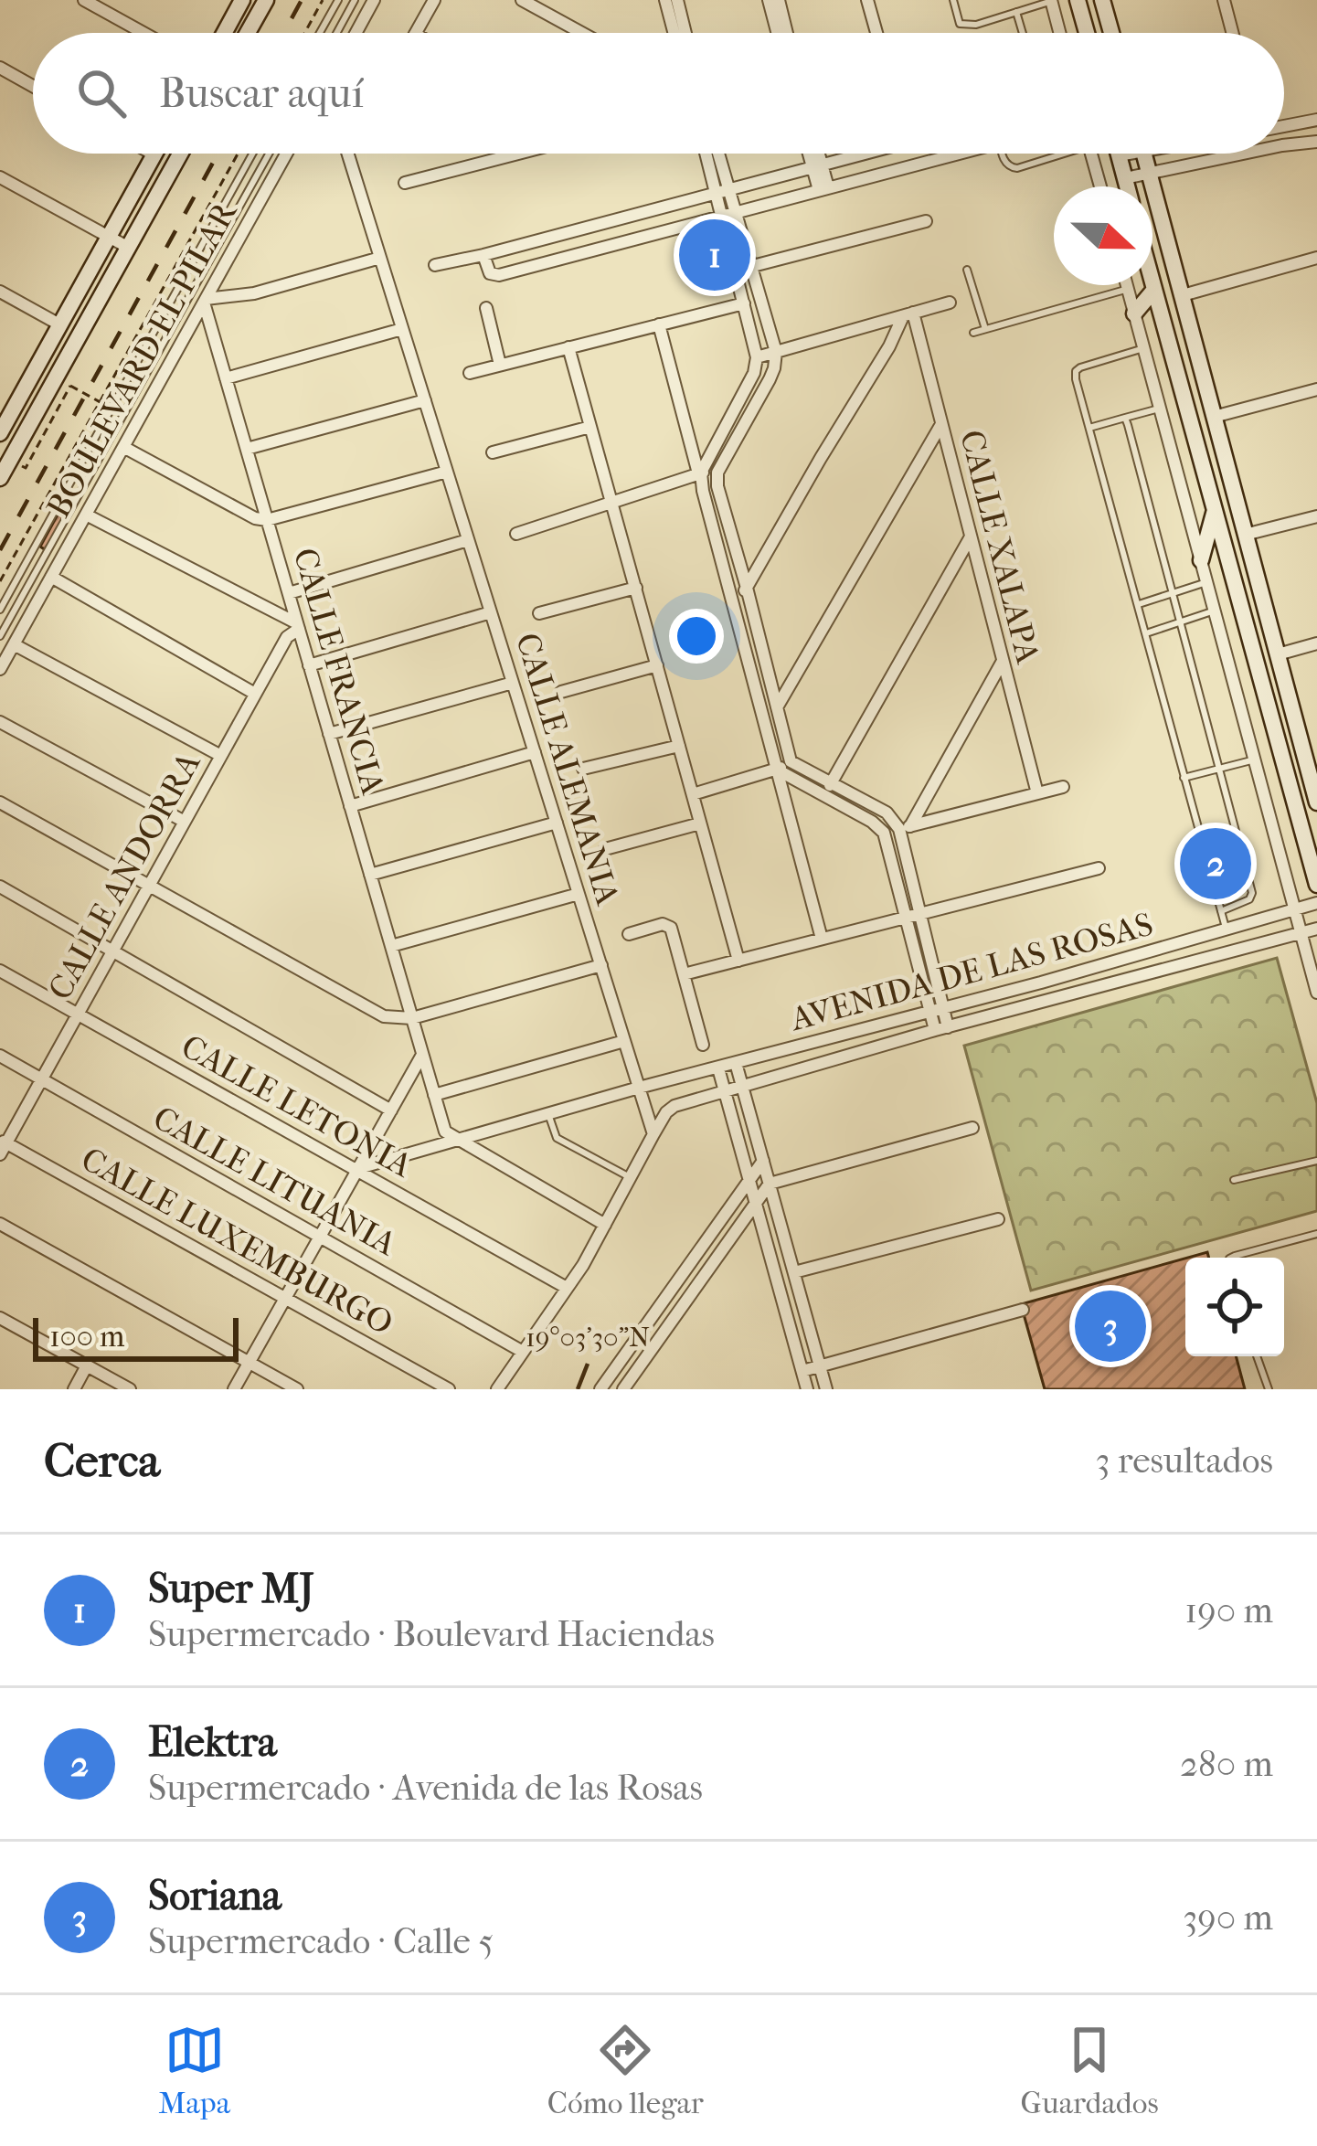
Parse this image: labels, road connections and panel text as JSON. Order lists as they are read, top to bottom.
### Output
{
  "streets": {
    "street": [
      "BOULEVARD EL PILAR",
      "CALLE XALAPA",
      "CALLE FRANCIA",
      "CALLE ALEMANIA",
      "CALLE ANDORRA",
      "AVENIDA DE LAS ROSAS",
      "CALLE LETONIA",
      "CALLE LITUANIA",
      "CALLE LUXEMBURGO"
    ]
  },
  "crossings": [
    ["BOULEVARD EL PILAR", "CALLE FRANCIA"],
    ["CALLE FRANCIA", "CALLE ANDORRA"],
    ["CALLE FRANCIA", "AVENIDA DE LAS ROSAS"],
    ["CALLE ALEMANIA", "AVENIDA DE LAS ROSAS"],
    ["CALLE ANDORRA", "CALLE LETONIA"],
    ["CALLE ANDORRA", "CALLE LITUANIA"],
    ["CALLE ANDORRA", "CALLE LUXEMBURGO"],
    ["AVENIDA DE LAS ROSAS", "CALLE LETONIA"]
  ],
  "scale_bar": "100 m",
  "north": "right",
  "page": {
    "search": "Buscar aquí",
    "pins": ["1", "2", "3"],
    "scale": "100 m",
    "heading": ["Cerca", "3 resultados"],
    "list": [
      {
        "mark": "1",
        "name": "Super MJ",
        "note": "Supermercado · Boulevard Haciendas",
        "value": "190 m"
      },
      {
        "mark": "2",
        "name": "Elektra",
        "note": "Supermercado · Avenida de las Rosas",
        "value": "280 m"
      },
      {
        "mark": "3",
        "name": "Soriana",
        "note": "Supermercado · Calle 5",
        "value": "390 m"
      }
    ],
    "nav": ["Mapa", "Cómo llegar", "Guardados"]
  },
  "coordinates": ["19°03'30\"N"]
}
